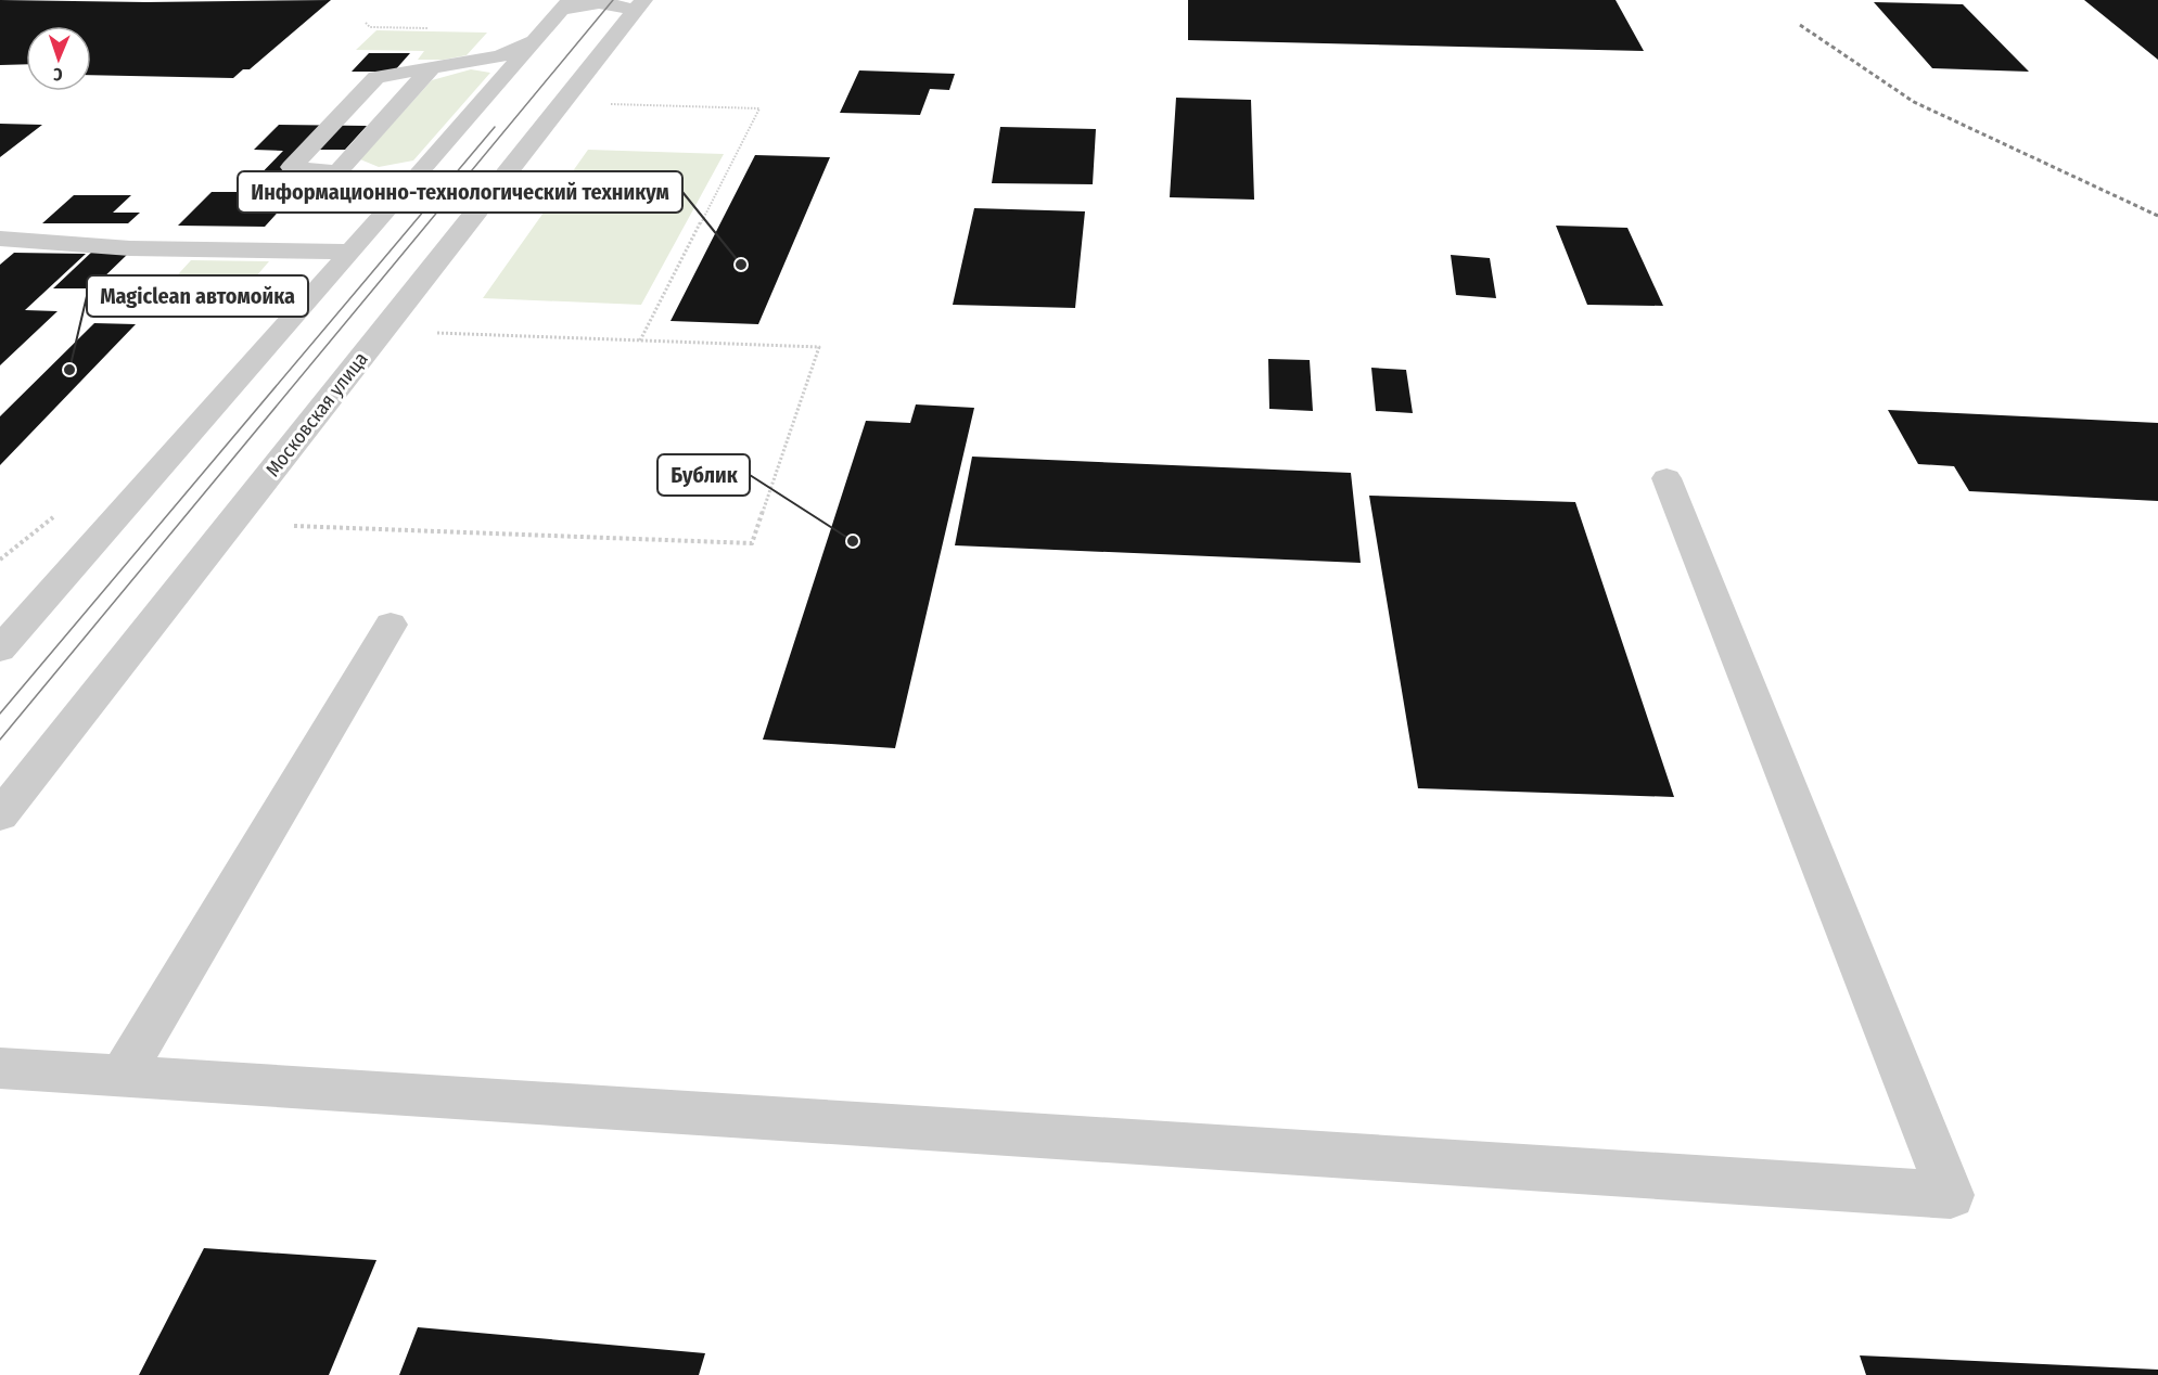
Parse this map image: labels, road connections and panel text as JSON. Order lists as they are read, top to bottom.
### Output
{
  "streets": {
    "street": ["Московская улица"]
  },
  "places": ["Информационно-технологический техникум", "Magiclean автомойка", "Бублик"],
  "north": "bottom"
}
